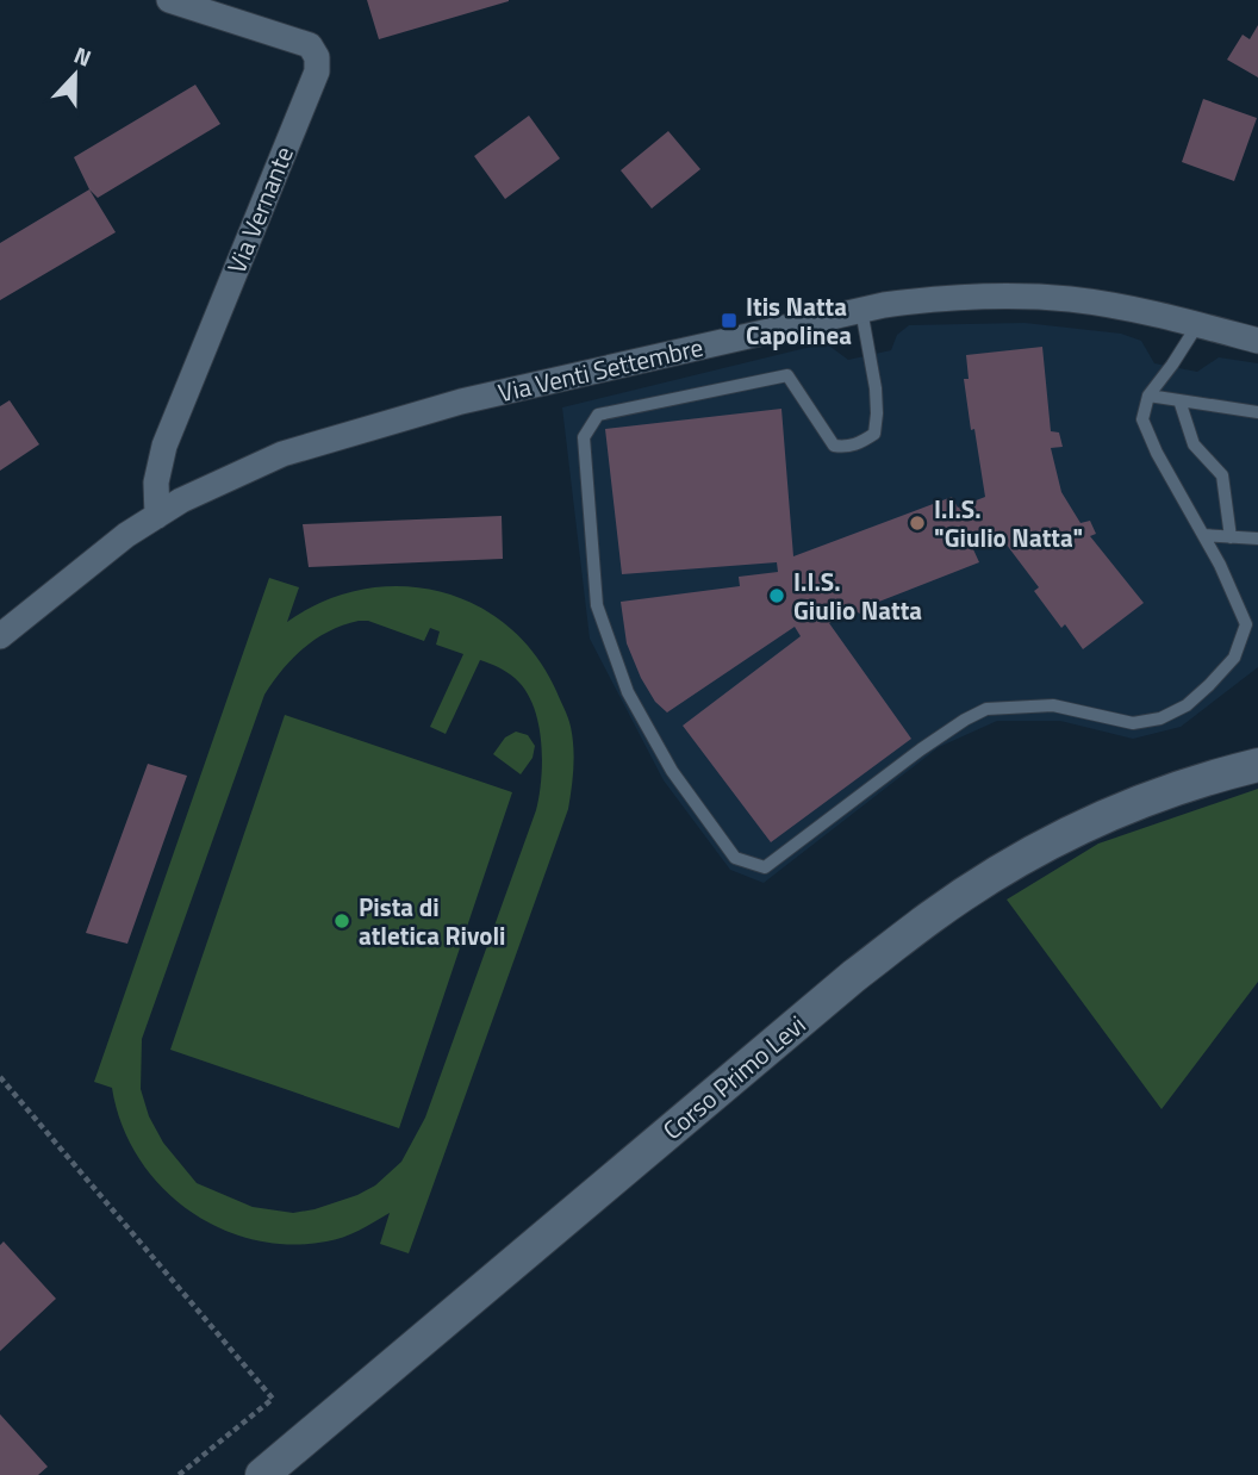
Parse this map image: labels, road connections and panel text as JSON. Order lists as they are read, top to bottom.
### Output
{
  "streets": {
    "main road": ["Corso Primo Levi"],
    "street": ["Via Vernante", "Via Venti Settembre"]
  },
  "crossings": [
    ["Via Vernante", "Via Venti Settembre"]
  ],
  "places": {
    "transit": ["Itis Natta Capolinea"],
    "other": ["I.I.S. \"Giulio Natta\"", "I.I.S. Giulio Natta", "Pista di atletica Rivoli"]
  },
  "north": "top"
}
